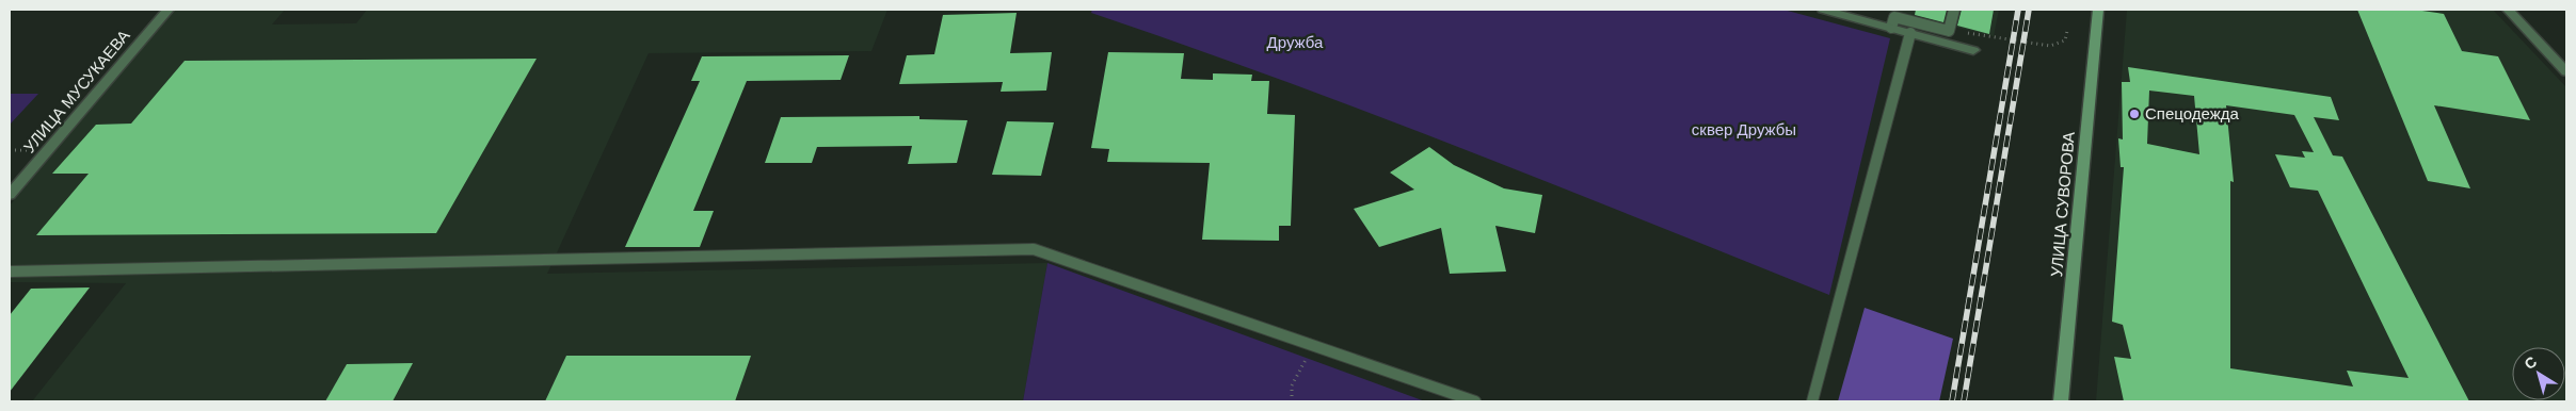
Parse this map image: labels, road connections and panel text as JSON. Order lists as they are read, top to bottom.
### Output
{
  "streets": {
    "main road": ["УЛИЦА СУВОРОВА"],
    "street": ["УЛИЦА МУСУКАЕВА"]
  },
  "parks": ["Дружба", "сквер Дружбы"],
  "places": ["Спецодежда"],
  "north": "top left"
}
